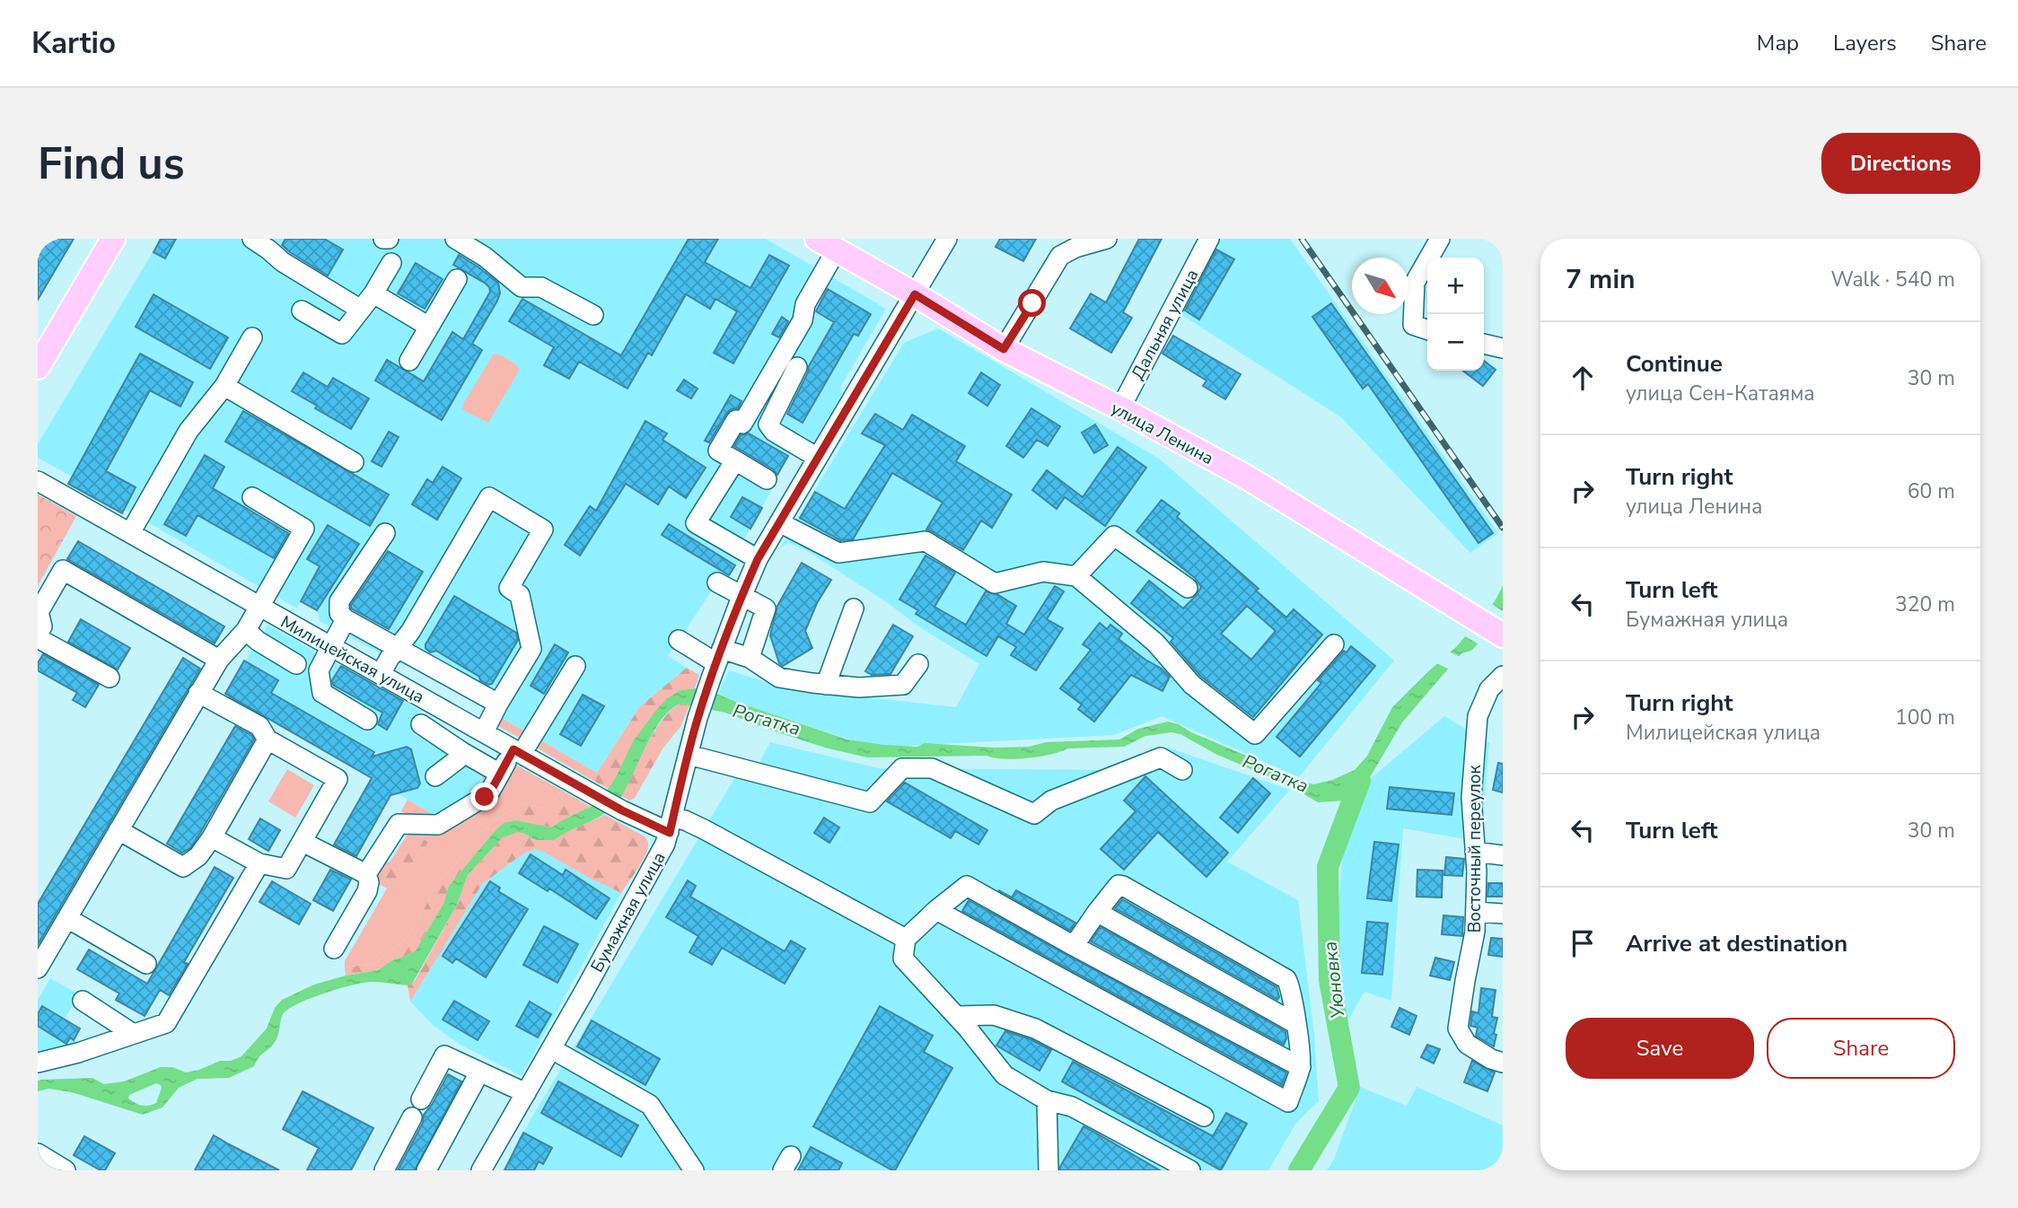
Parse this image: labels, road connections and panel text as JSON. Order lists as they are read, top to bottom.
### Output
{
  "streets": {
    "main road": ["улица Ленина"],
    "street": [
      "Дальняя улица",
      "Милицейская улица",
      "Восточный переулок",
      "Бумажная улица"
    ]
  },
  "crossings": [
    ["Дальняя улица", "улица Ленина"],
    ["улица Ленина", "Бумажная улица"],
    ["Милицейская улица", "Бумажная улица"]
  ],
  "water": ["Рогатка", "Уюновка"],
  "north": "bottom right",
  "page": {
    "header": "Kartio",
    "nav": ["Map", "Layers", "Share"],
    "buttons": [
      "Directions",
      ["Save", "Share"]
    ],
    "title": "Find us",
    "heading": ["7 min", "Walk · 540 m"],
    "map_buttons": ["+", "−"],
    "list": [
      ["Continue", "улица Сен-Катаяма", "30 m"],
      ["Turn right", "улица Ленина", "60 m"],
      ["Turn left", "Бумажная улица", "320 m"],
      ["Turn right", "Милицейская улица", "100 m"],
      ["Turn left", "30 m"],
      "Arrive at destination"
    ]
  }
}
